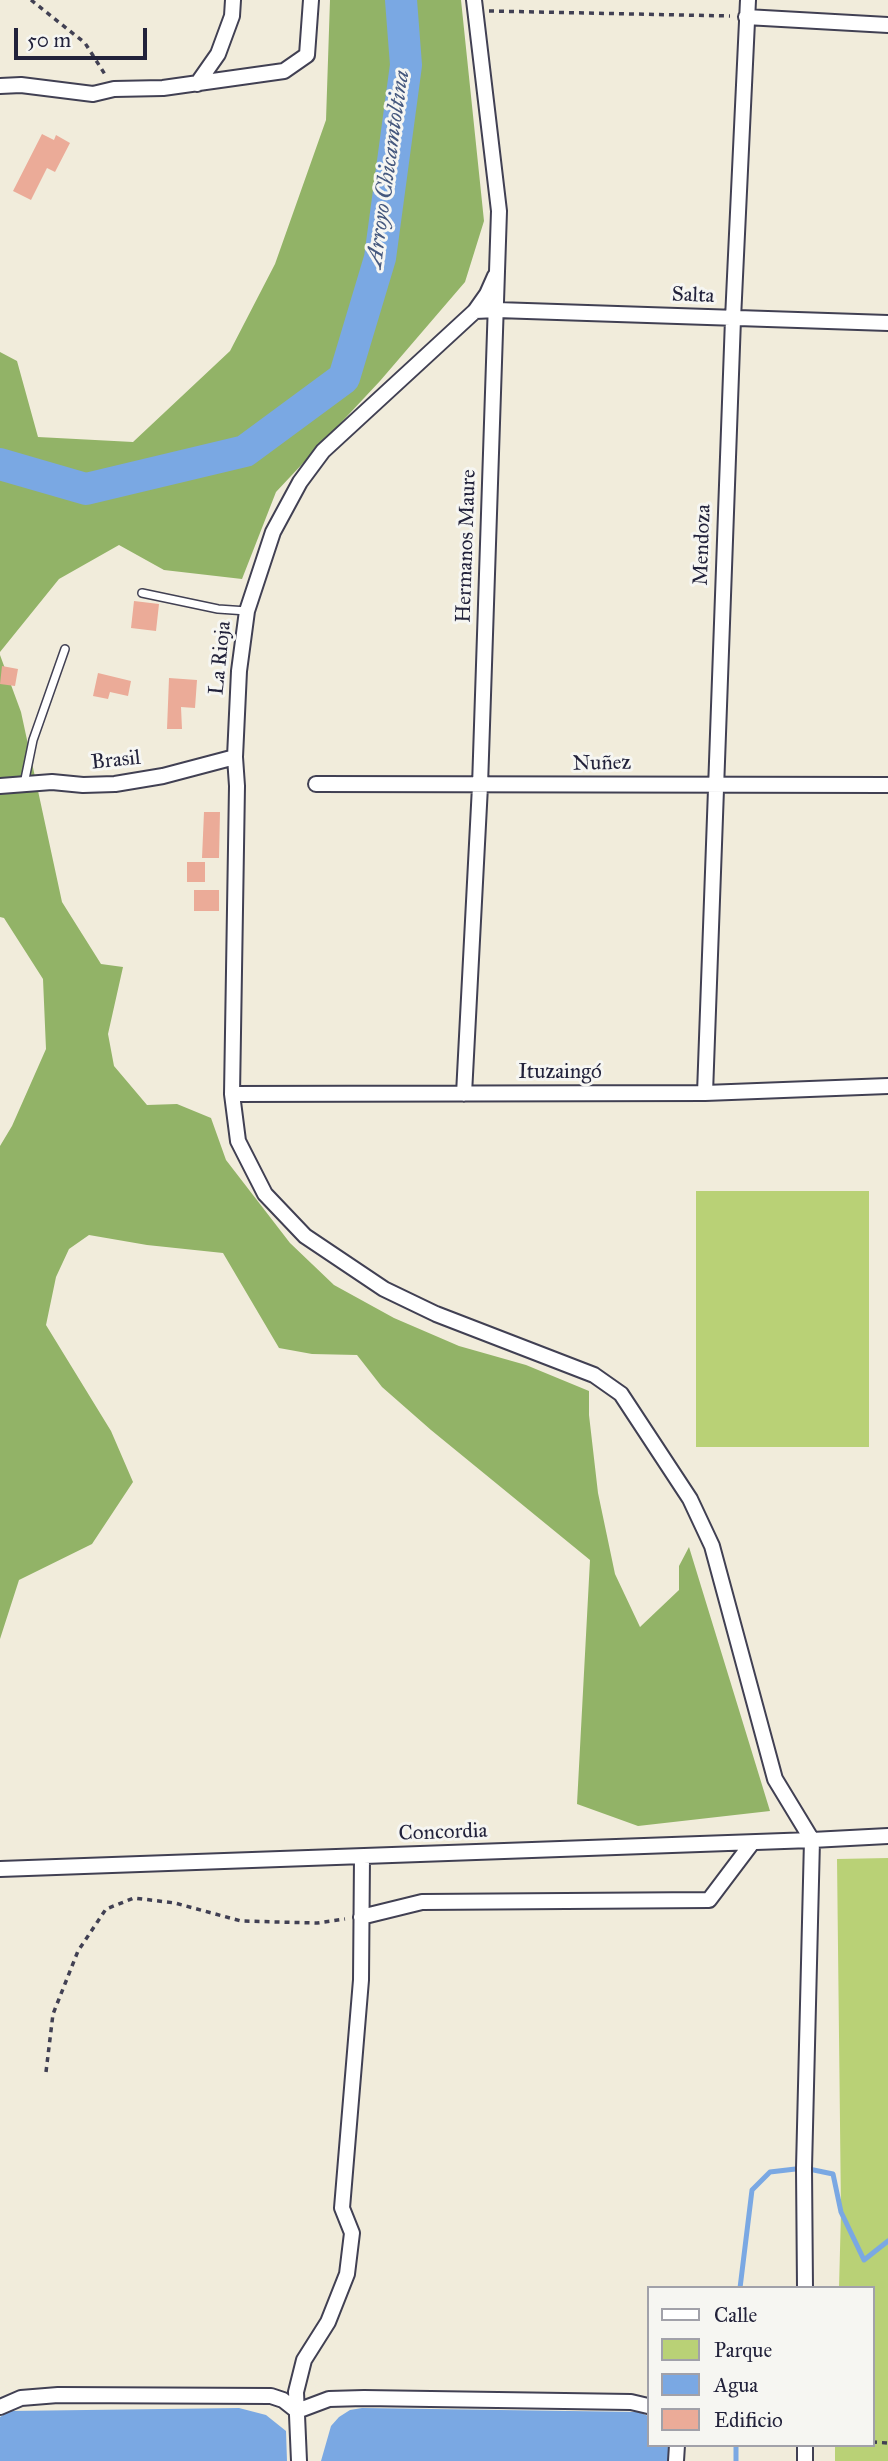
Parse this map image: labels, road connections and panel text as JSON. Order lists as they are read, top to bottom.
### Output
{
  "streets": {
    "street": [
      "Salta",
      "Mendoza",
      "Hermanos Maure",
      "La Rioja",
      "Brasil",
      "Nuñez",
      "Ituzaingó",
      "Concordia"
    ]
  },
  "crossings": [
    ["Salta", "Mendoza"],
    ["Salta", "Hermanos Maure"],
    ["Mendoza", "Nuñez"],
    ["Mendoza", "Ituzaingó"],
    ["Hermanos Maure", "La Rioja"],
    ["Hermanos Maure", "Nuñez"],
    ["Hermanos Maure", "Ituzaingó"],
    ["La Rioja", "Brasil"],
    ["La Rioja", "Ituzaingó"],
    ["La Rioja", "Concordia"]
  ],
  "water": ["Arroyo Chicamtoltina"],
  "legend": [
    "Calle",
    "Parque",
    "Agua",
    "Edificio"
  ],
  "scale_bar": "50 m"
}
